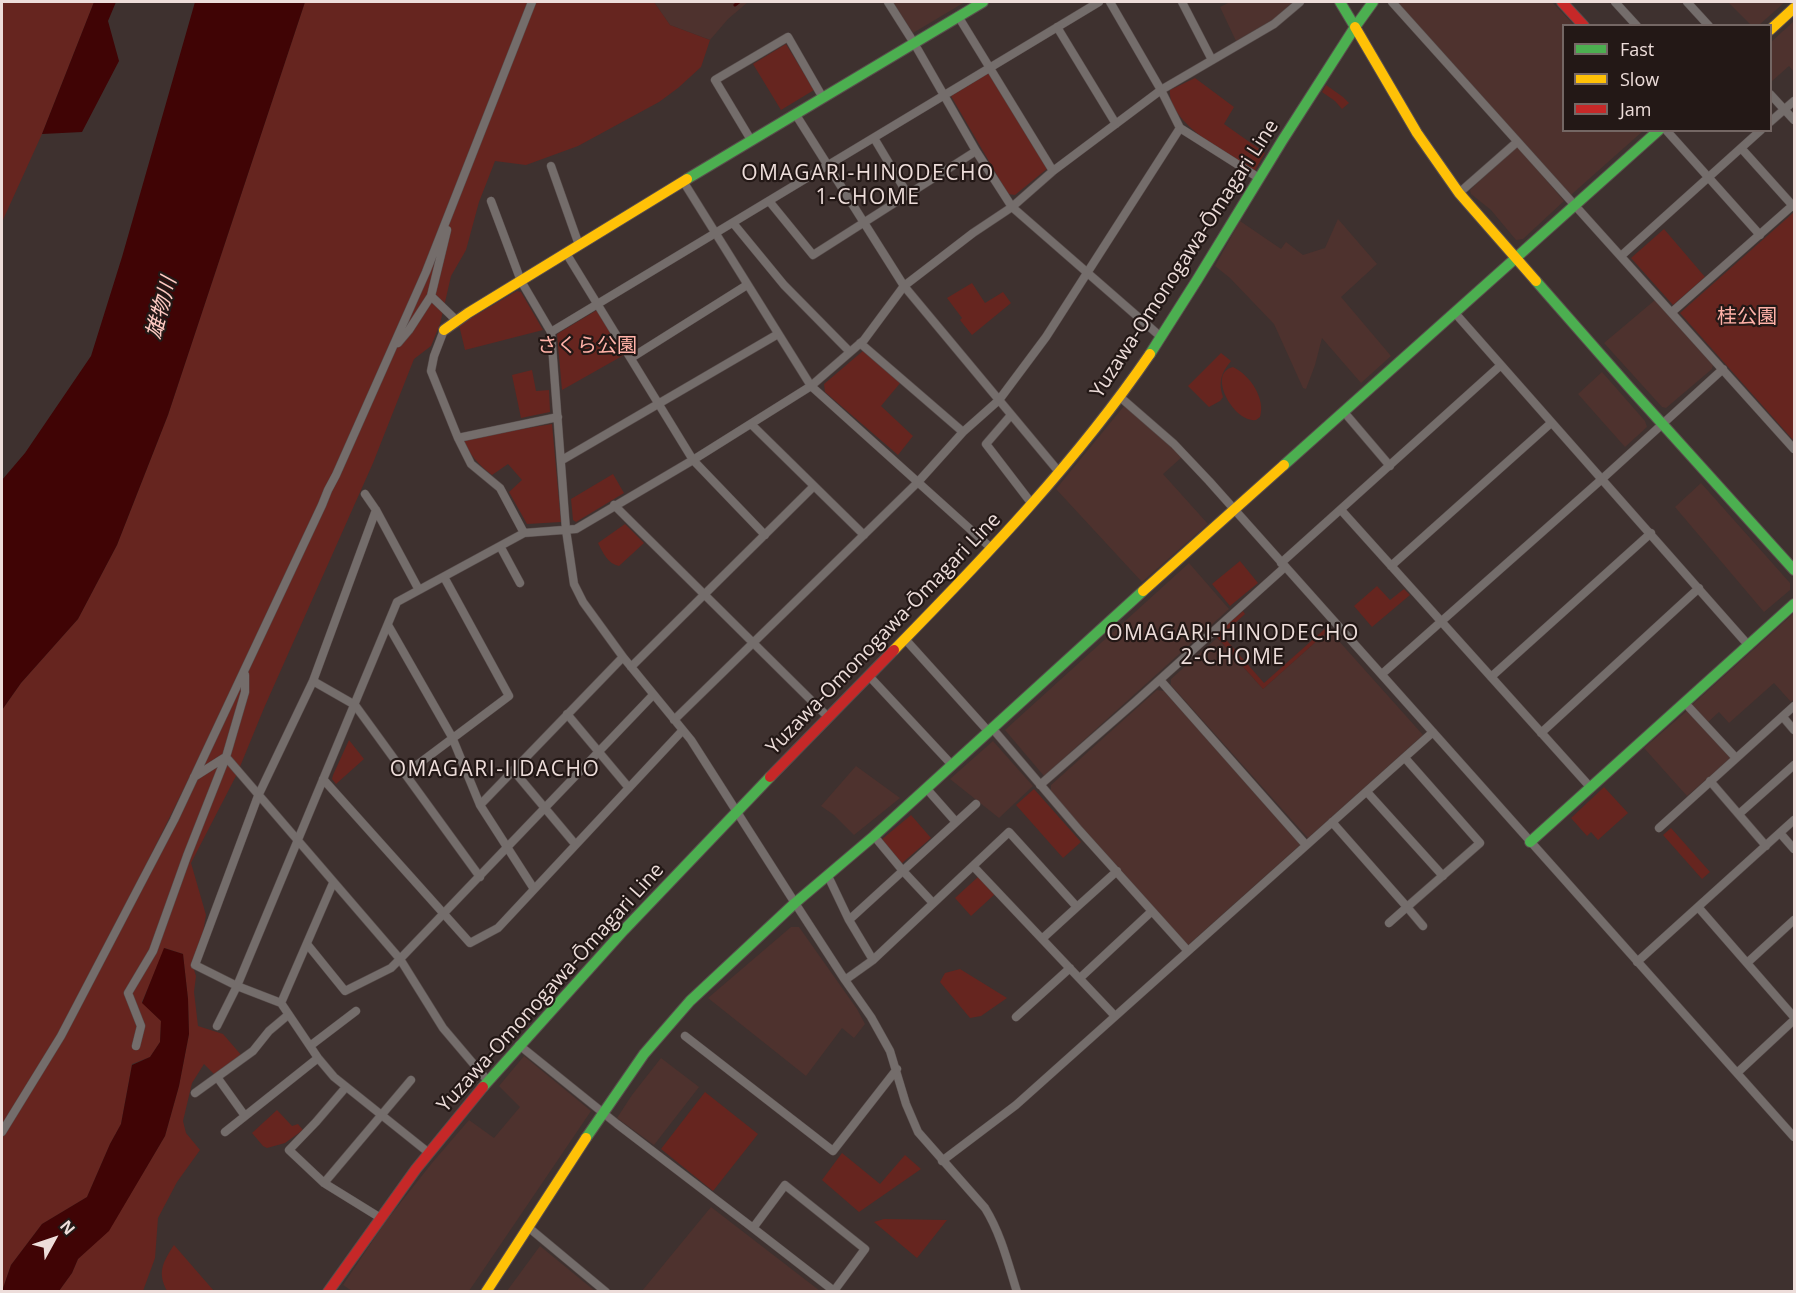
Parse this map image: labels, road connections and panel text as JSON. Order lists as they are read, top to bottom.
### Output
{
  "streets": {
    "street": ["Yuzawa-Omonogawa-Ōmagari Line"]
  },
  "districts": ["OMAGARI-HINODECHO 1-CHOME", "OMAGARI-HINODECHO 2-CHOME", "OMAGARI-IIDACHO"],
  "water": ["雄物川"],
  "parks": ["桂公園", "さくら公園"],
  "legend": ["Fast", "Slow", "Jam"],
  "north": "top right"
}
